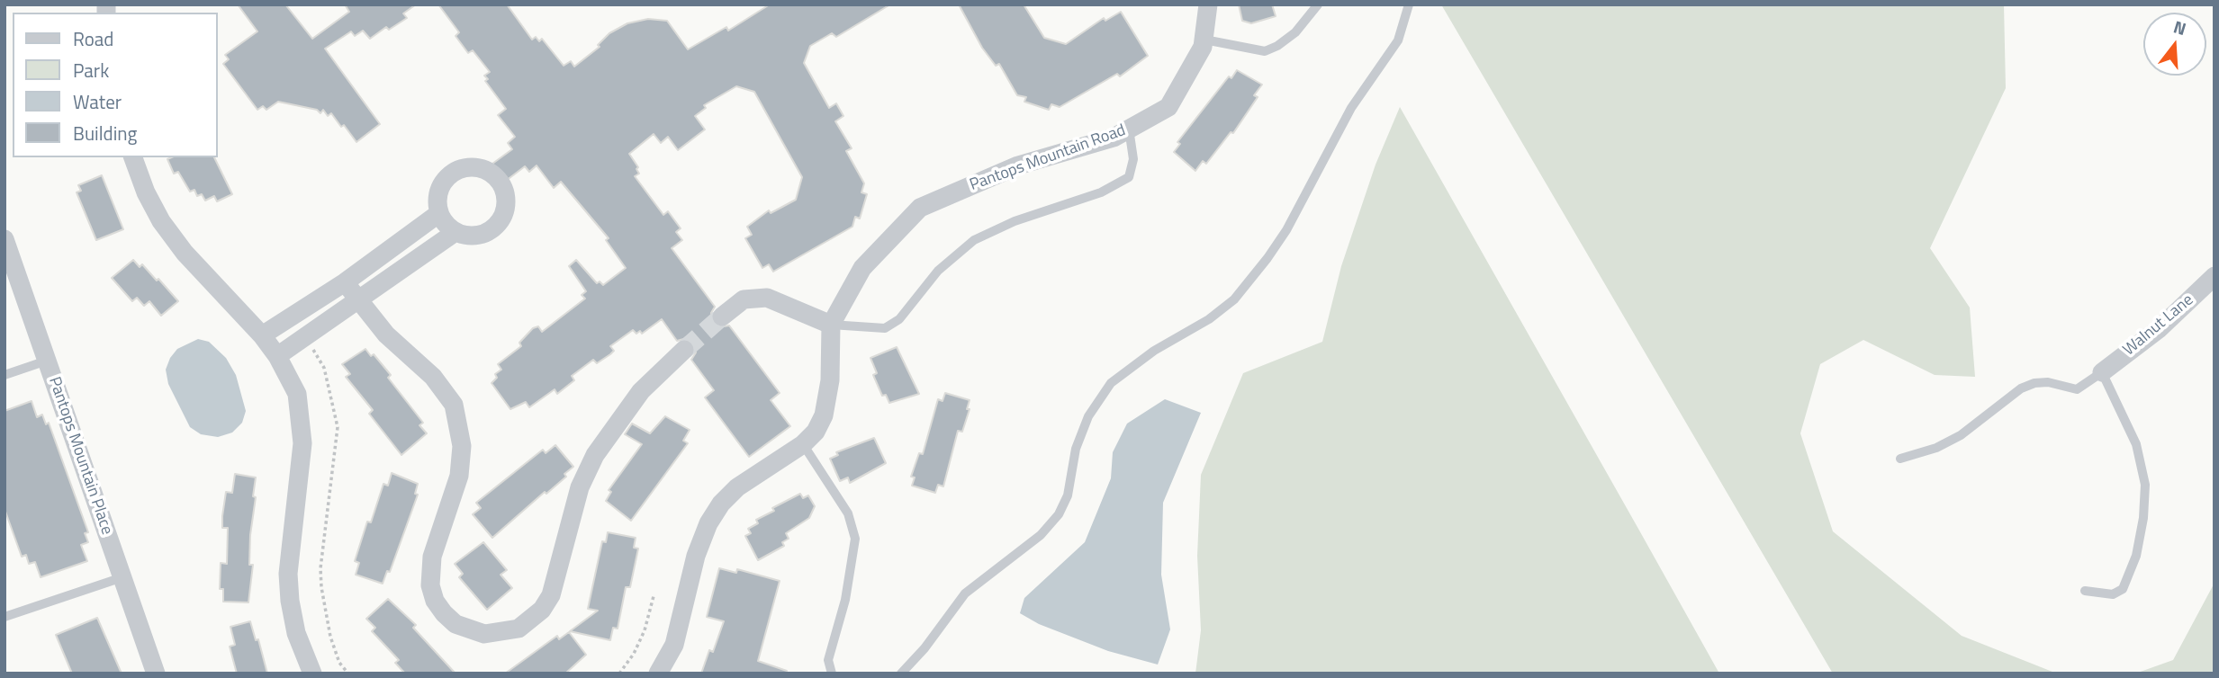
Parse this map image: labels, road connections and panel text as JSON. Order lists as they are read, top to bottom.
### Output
{
  "streets": {
    "street": ["Pantops Mountain Road", "Walnut Lane", "Pantops Mountain Place"]
  },
  "legend": [
    "Road",
    "Park",
    "Water",
    "Building"
  ],
  "north": "top"
}
